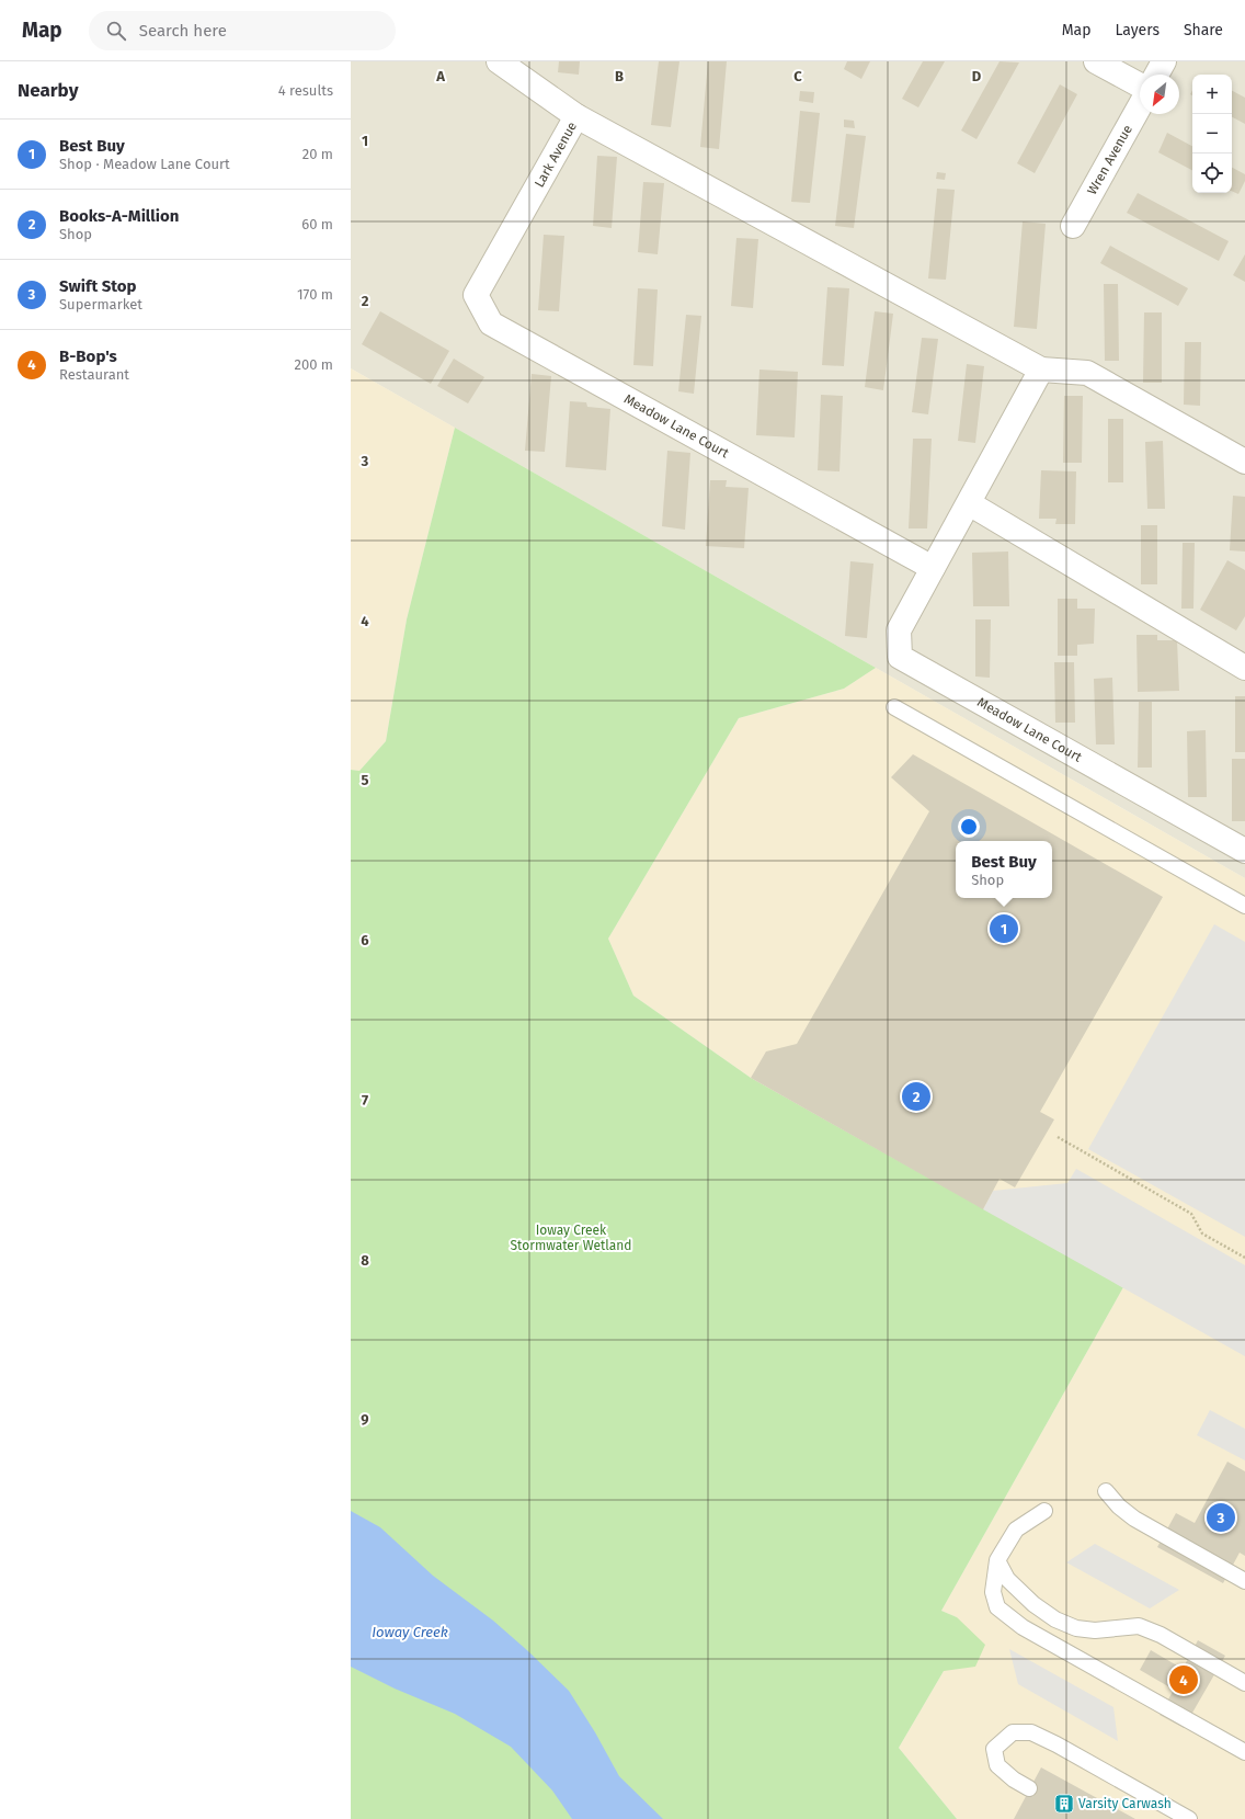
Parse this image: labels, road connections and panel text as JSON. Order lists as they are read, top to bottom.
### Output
{
  "streets": {
    "street": ["Lark Avenue", "Wren Avenue", "Meadow Lane Court"]
  },
  "crossings": [
    ["Lark Avenue", "Meadow Lane Court"]
  ],
  "water": ["Ioway Creek"],
  "parks": ["Ioway Creek Stormwater Wetland"],
  "places": {
    "building": ["Varsity Carwash"]
  },
  "north": "bottom left",
  "page": {
    "header": "Map",
    "search": "Search here",
    "nav": ["Map", "Layers", "Share"],
    "heading": ["Nearby", "4 results"],
    "map_buttons": ["+", "−"],
    "list": [
      {
        "mark": "1",
        "name": "Best Buy",
        "note": "Shop · Meadow Lane Court",
        "value": "20 m"
      },
      {
        "mark": "2",
        "name": "Books-A-Million",
        "note": "Shop",
        "value": "60 m"
      },
      {
        "mark": "3",
        "name": "Swift Stop",
        "note": "Supermarket",
        "value": "170 m"
      },
      {
        "mark": "4",
        "name": "B-Bop's",
        "note": "Restaurant",
        "value": "200 m"
      }
    ],
    "popup": ["Best Buy", "Shop"],
    "pins": [
      "1",
      "2",
      "3",
      "4"
    ]
  },
  "grid": {
    "columns": [
      "A",
      "B",
      "C",
      "D"
    ],
    "rows": [
      "1",
      "2",
      "3",
      "4",
      "5",
      "6",
      "7",
      "8",
      "9"
    ]
  }
}
